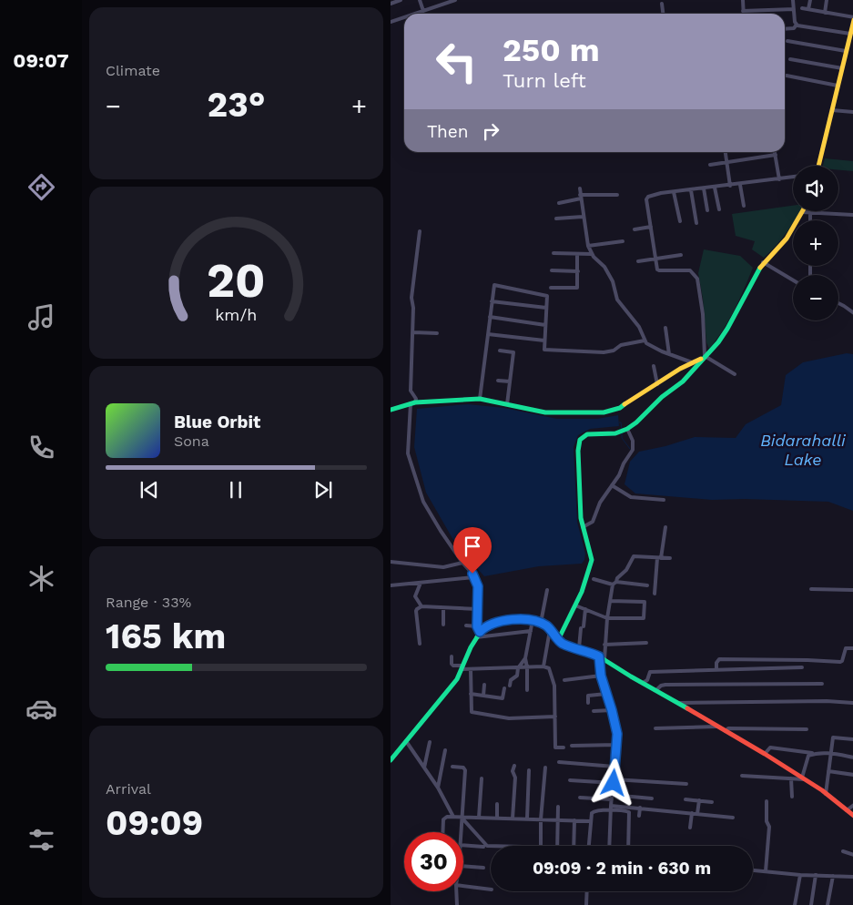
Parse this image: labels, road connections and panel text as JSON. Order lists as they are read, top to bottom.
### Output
{
  "water": ["Bidarahalli Lake"],
  "page": {
    "tabs": "09:07",
    "tile": [
      "Climate",
      ["Range · 33%", "165 km"],
      ["Arrival", "09:09"]
    ],
    "turn": ["250 m", "Turn left"],
    "heat": ["−", "23°", "+"],
    "then": "Then",
    "map_buttons": ["+", "−"],
    "song": ["Blue Orbit", "Sona"],
    "limit": "30",
    "trip": "09:09 · 2 min · 630 m",
    "gauge": ["20", "km/h"]
  }
}
